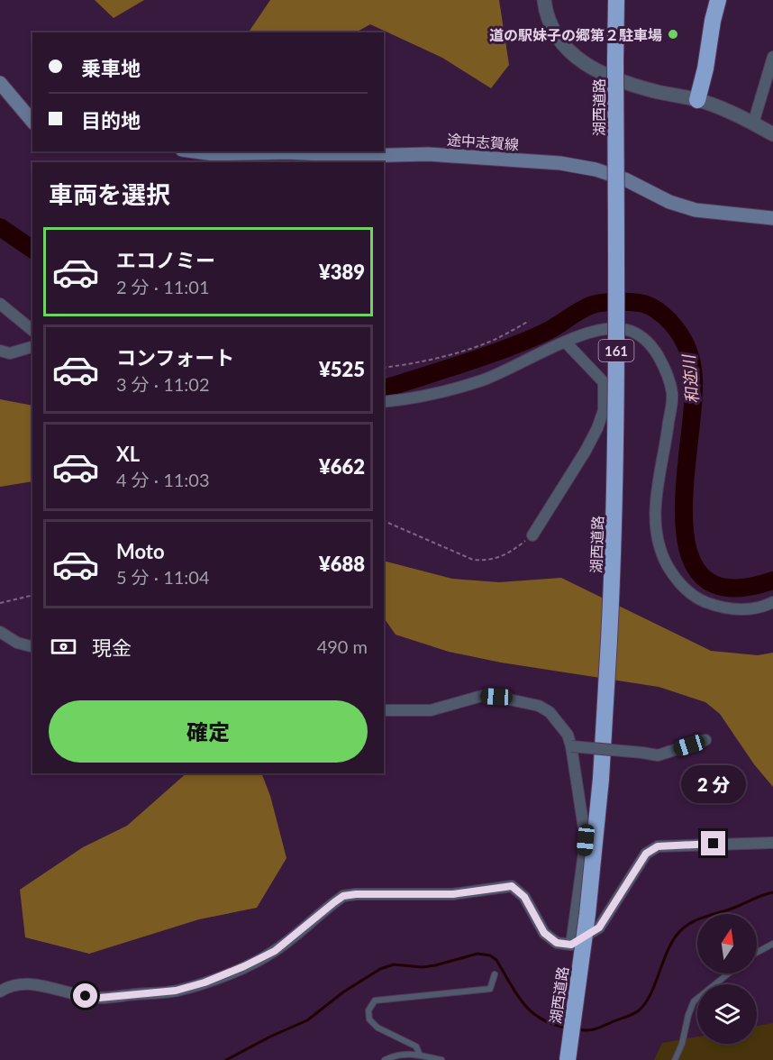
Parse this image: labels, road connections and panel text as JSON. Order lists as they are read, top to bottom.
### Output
{
  "streets": {
    "highway": ["湖西道路", "161"],
    "main road": ["途中志賀線"]
  },
  "water": ["和迩川"],
  "places": ["道の駅妹子の郷第２駐車場"],
  "north": "top",
  "page": {
    "banner": ["乗車地", "目的地"],
    "heading": "車両を選択",
    "list": [
      {
        "name": "エコノミー",
        "note": "2 分 · 11:01",
        "value": "¥389"
      },
      {
        "name": "コンフォート",
        "note": "3 分 · 11:02",
        "value": "¥525"
      },
      {
        "name": "XL",
        "note": "4 分 · 11:03",
        "value": "¥662"
      },
      {
        "name": "Moto",
        "note": "5 分 · 11:04",
        "value": "¥688"
      }
    ],
    "pay": ["現金", "490 m"],
    "buttons": "確定",
    "bubble": "2 分"
  }
}
